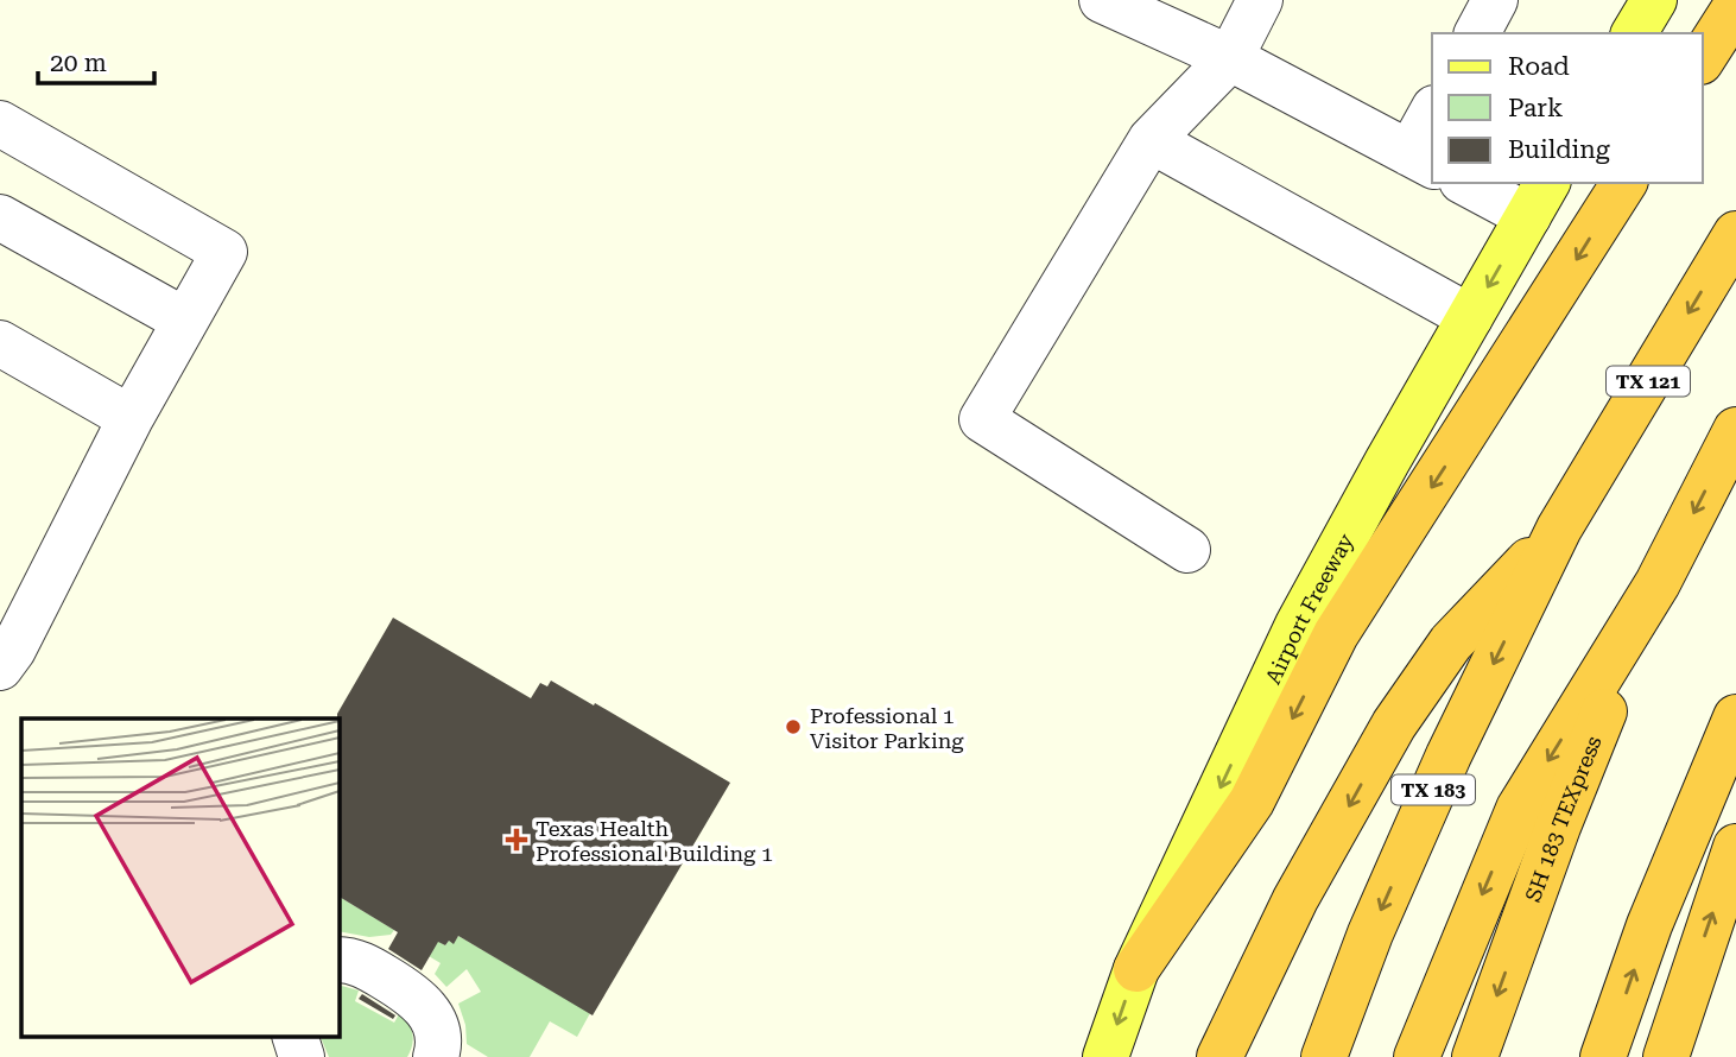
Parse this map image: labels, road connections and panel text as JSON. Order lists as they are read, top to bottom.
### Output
{
  "streets": {
    "highway": ["TX 121", "TX 183", "SH 183 TEXpress"],
    "main road": ["Airport Freeway"]
  },
  "crossings": [
    ["TX 121", "TX 183"]
  ],
  "one_way": ["Airport Freeway"],
  "places": {
    "other": ["Professional 1 Visitor Parking"],
    "health": ["Texas Health Professional Building 1"]
  },
  "legend": ["Road", "Park", "Building"],
  "scale_bar": "20 m"
}
